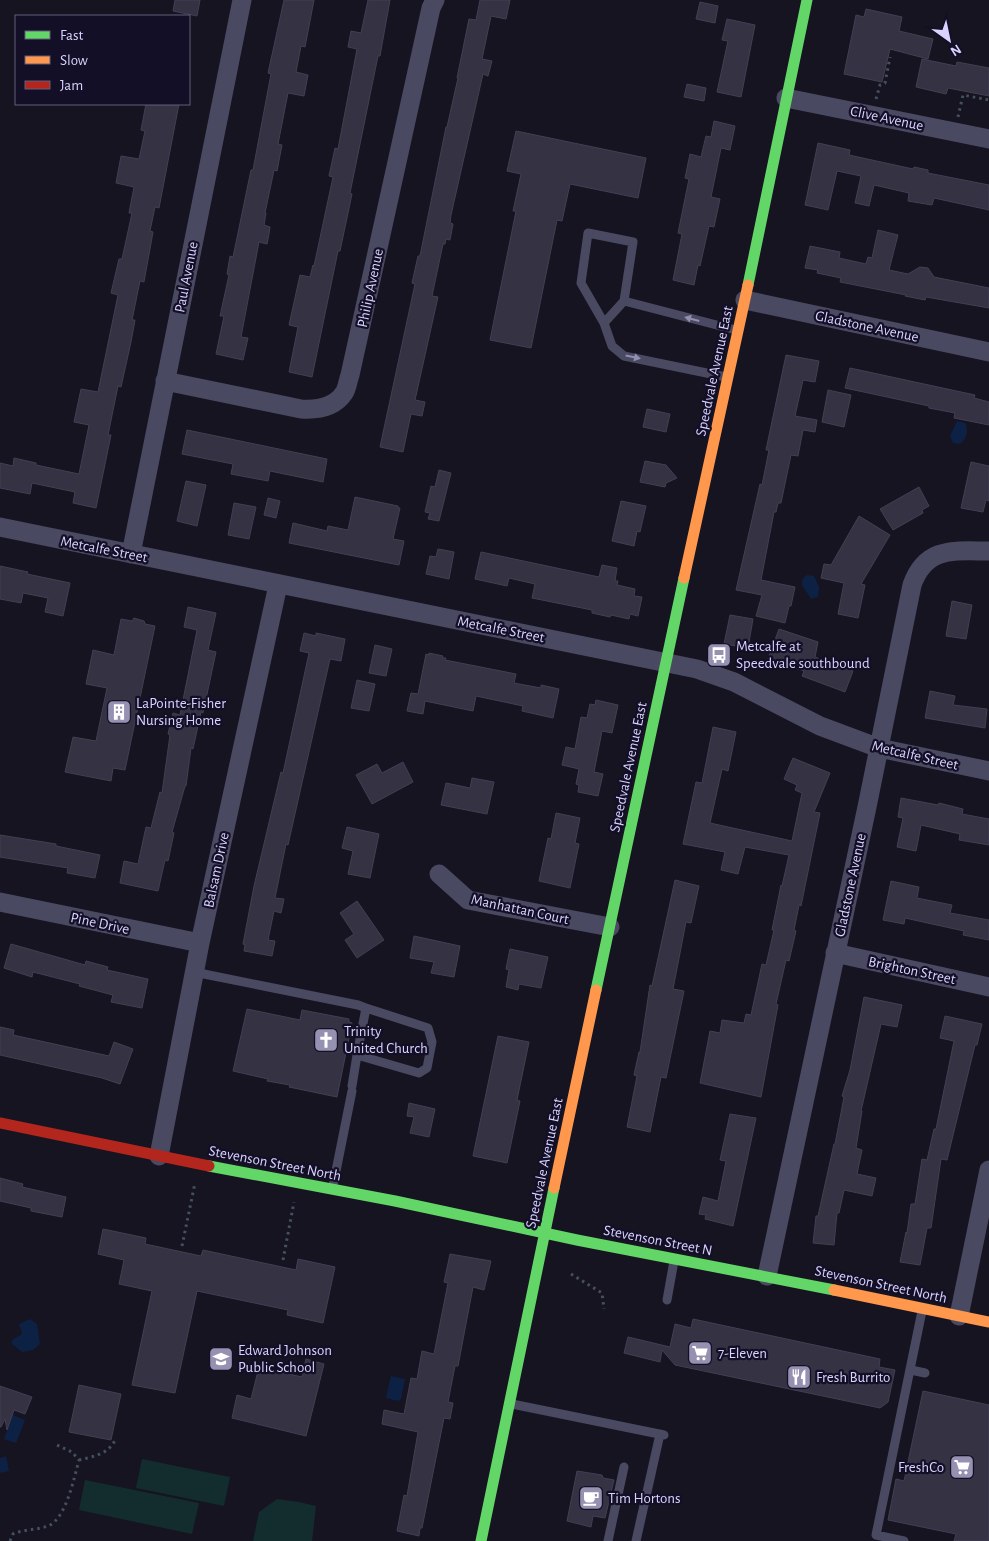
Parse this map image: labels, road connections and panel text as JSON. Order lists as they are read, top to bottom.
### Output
{
  "streets": {
    "main road": ["Speedvale Avenue East", "Stevenson Street North", "Stevenson Street N"],
    "street": [
      "Clive Avenue",
      "Paul Avenue",
      "Philip Avenue",
      "Gladstone Avenue",
      "Metcalfe Street",
      "Balsam Drive",
      "Manhattan Court",
      "Pine Drive",
      "Brighton Street"
    ]
  },
  "crossings": [
    ["Clive Avenue", "Speedvale Avenue East"],
    ["Paul Avenue", "Philip Avenue"],
    ["Paul Avenue", "Metcalfe Street"],
    ["Gladstone Avenue", "Speedvale Avenue East"],
    ["Gladstone Avenue", "Metcalfe Street"],
    ["Gladstone Avenue", "Brighton Street"],
    ["Gladstone Avenue", "Stevenson Street North"],
    ["Gladstone Avenue", "Stevenson Street N"],
    ["Speedvale Avenue East", "Metcalfe Street"],
    ["Speedvale Avenue East", "Manhattan Court"],
    ["Speedvale Avenue East", "Stevenson Street North"],
    ["Speedvale Avenue East", "Stevenson Street N"],
    ["Metcalfe Street", "Balsam Drive"],
    ["Balsam Drive", "Pine Drive"],
    ["Balsam Drive", "Stevenson Street North"],
    ["Stevenson Street North", "Stevenson Street N"]
  ],
  "places": {
    "bus stop": ["Metcalfe at Speedvale southbound"],
    "building": ["LaPointe-Fisher Nursing Home"],
    "church": ["Trinity United Church"],
    "supermarket": ["7-Eleven", "FreshCo"],
    "school or university": ["Edward Johnson Public School"],
    "restaurant": ["Fresh Burrito"],
    "cafe": ["Tim Hortons"]
  },
  "legend": ["Fast", "Slow", "Jam"],
  "north": "bottom right"
}
